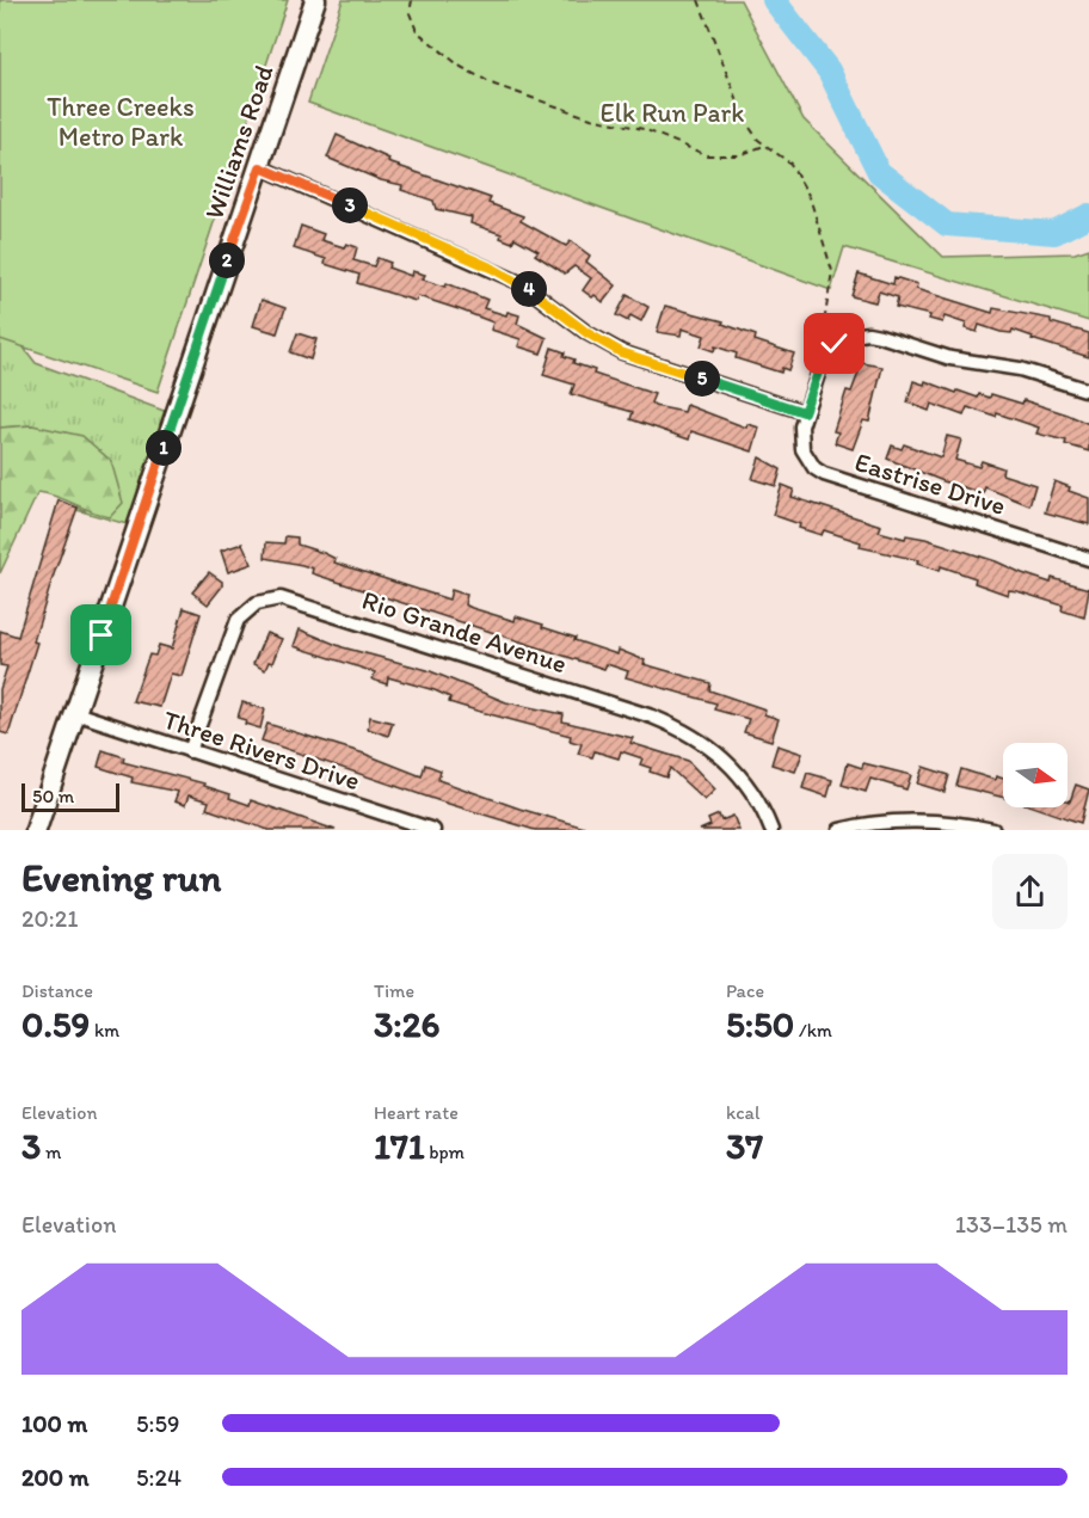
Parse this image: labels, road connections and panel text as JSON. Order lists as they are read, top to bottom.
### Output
{
  "streets": {
    "main road": ["Williams Road"],
    "street": ["Eastrise Drive", "Rio Grande Avenue", "Three Rivers Drive"]
  },
  "crossings": [
    ["Williams Road", "Three Rivers Drive"],
    ["Rio Grande Avenue", "Three Rivers Drive"]
  ],
  "parks": ["Three Creeks Metro Park", "Elk Run Park"],
  "scale_bar": "50 m",
  "north": "right",
  "page": {
    "pins": [
      "3",
      "2",
      "4",
      "5",
      "1"
    ],
    "scale": "50 m",
    "heading": ["Evening run", "20:21"],
    "stats": [
      ["Distance", "0.59 km"],
      ["Time", "3:26"],
      ["Pace", "5:50 /km"],
      ["Elevation", "3 m"],
      ["Heart rate", "171 bpm"],
      ["kcal", "37"]
    ],
    "chart": ["Elevation", "133–135 m"],
    "list": [
      {
        "name": "100 m",
        "note": "5:59"
      },
      {
        "name": "200 m",
        "note": "5:24"
      }
    ]
  }
}
